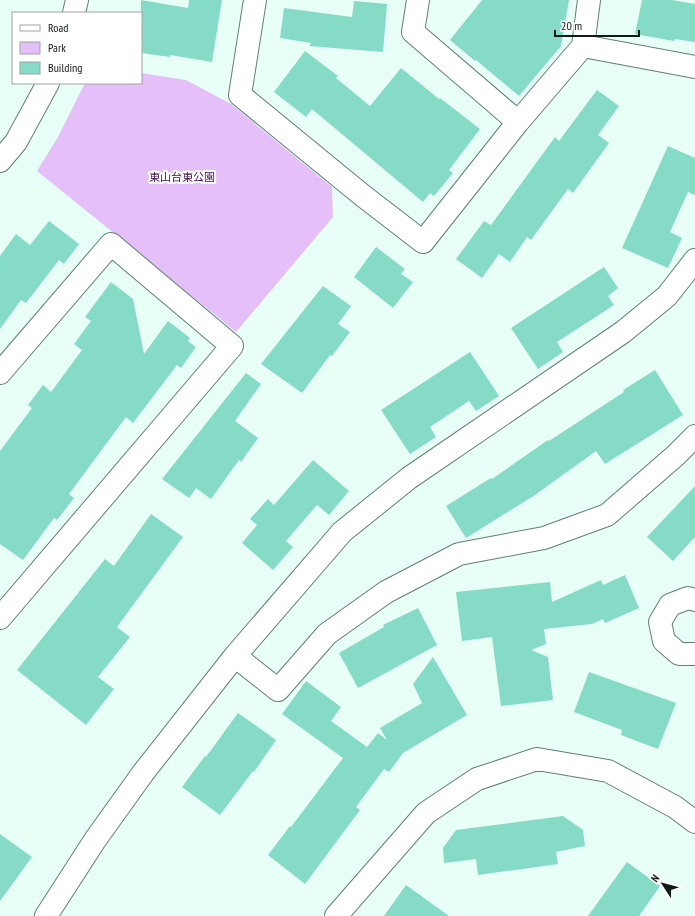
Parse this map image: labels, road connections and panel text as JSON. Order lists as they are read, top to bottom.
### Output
{
  "parks": ["東山台東公園"],
  "legend": ["Road", "Park", "Building"],
  "scale_bar": "20 m",
  "north": "top left"
}
